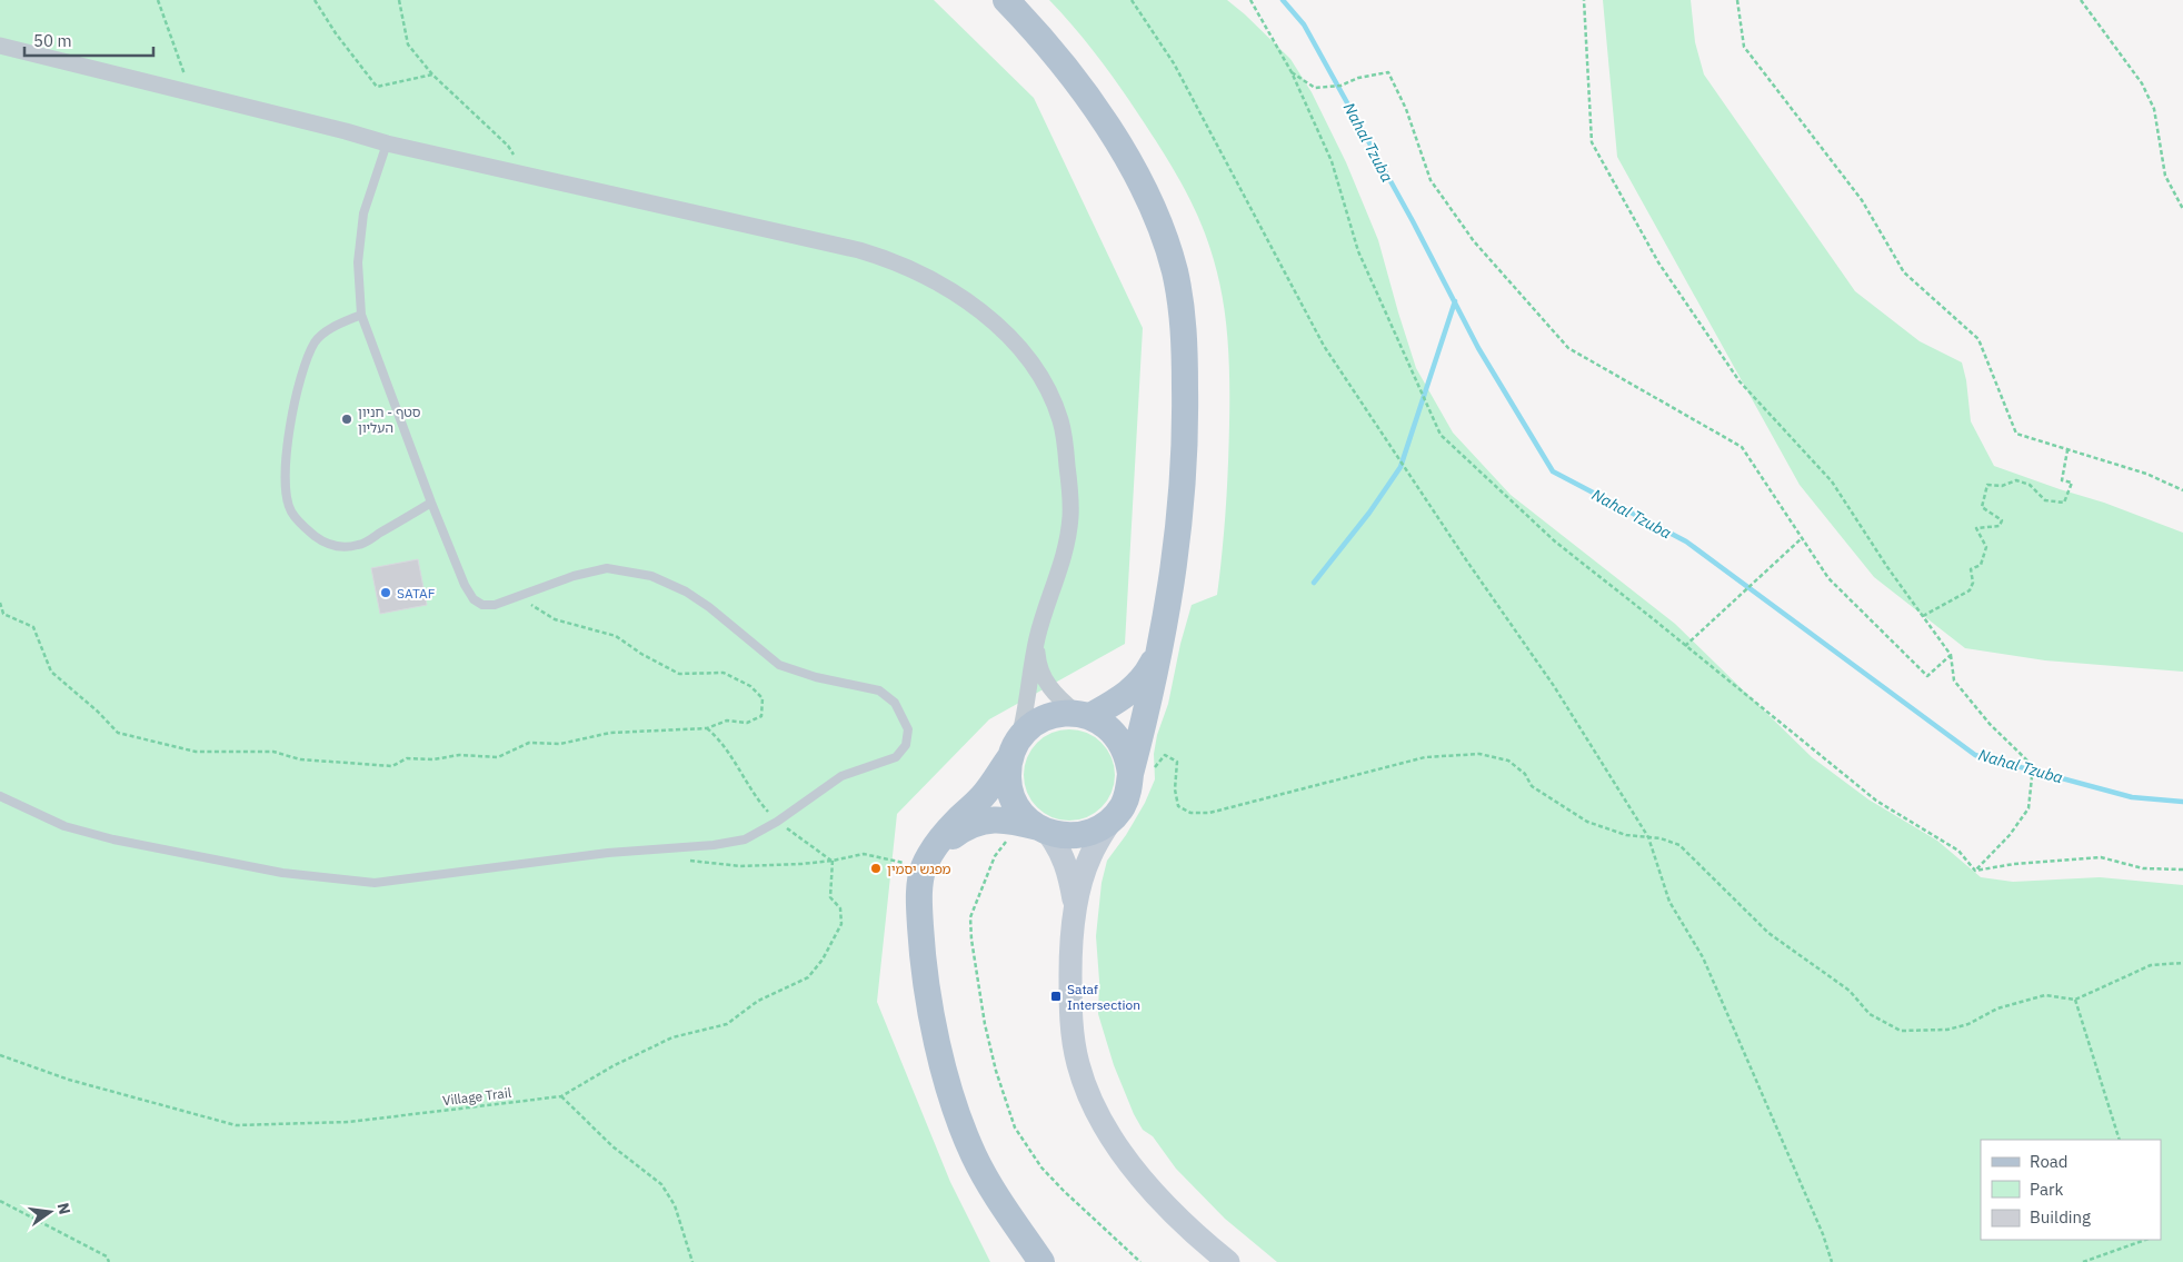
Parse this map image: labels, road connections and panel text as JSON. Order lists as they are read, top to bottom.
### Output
{
  "streets": {
    "path": ["Village Trail"]
  },
  "water": ["Nahal Tzuba"],
  "places": {
    "other": ["סטף - חניון העליון", "SATAF", "מפגש יסמין"],
    "transit": ["Sataf Intersection"]
  },
  "legend": ["Road", "Park", "Building"],
  "scale_bar": "50 m",
  "north": "right"
}
